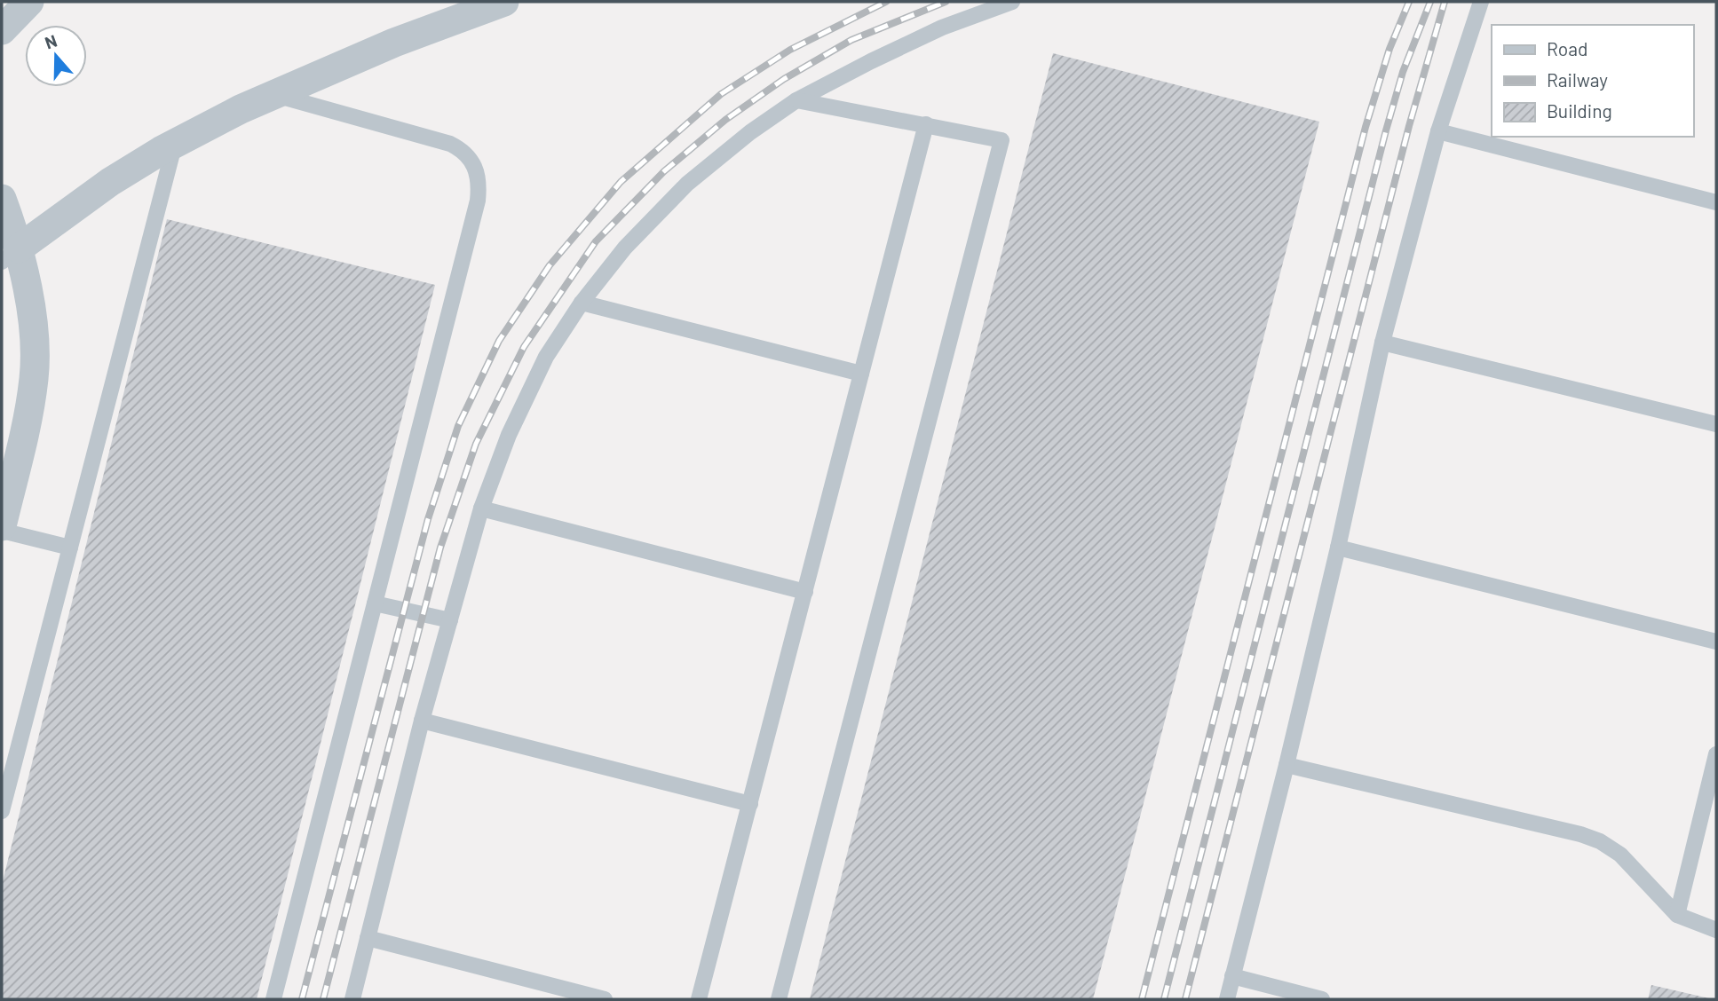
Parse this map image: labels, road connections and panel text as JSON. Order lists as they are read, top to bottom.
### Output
{
  "legend": ["Road", "Railway", "Building"],
  "north": "top"
}
